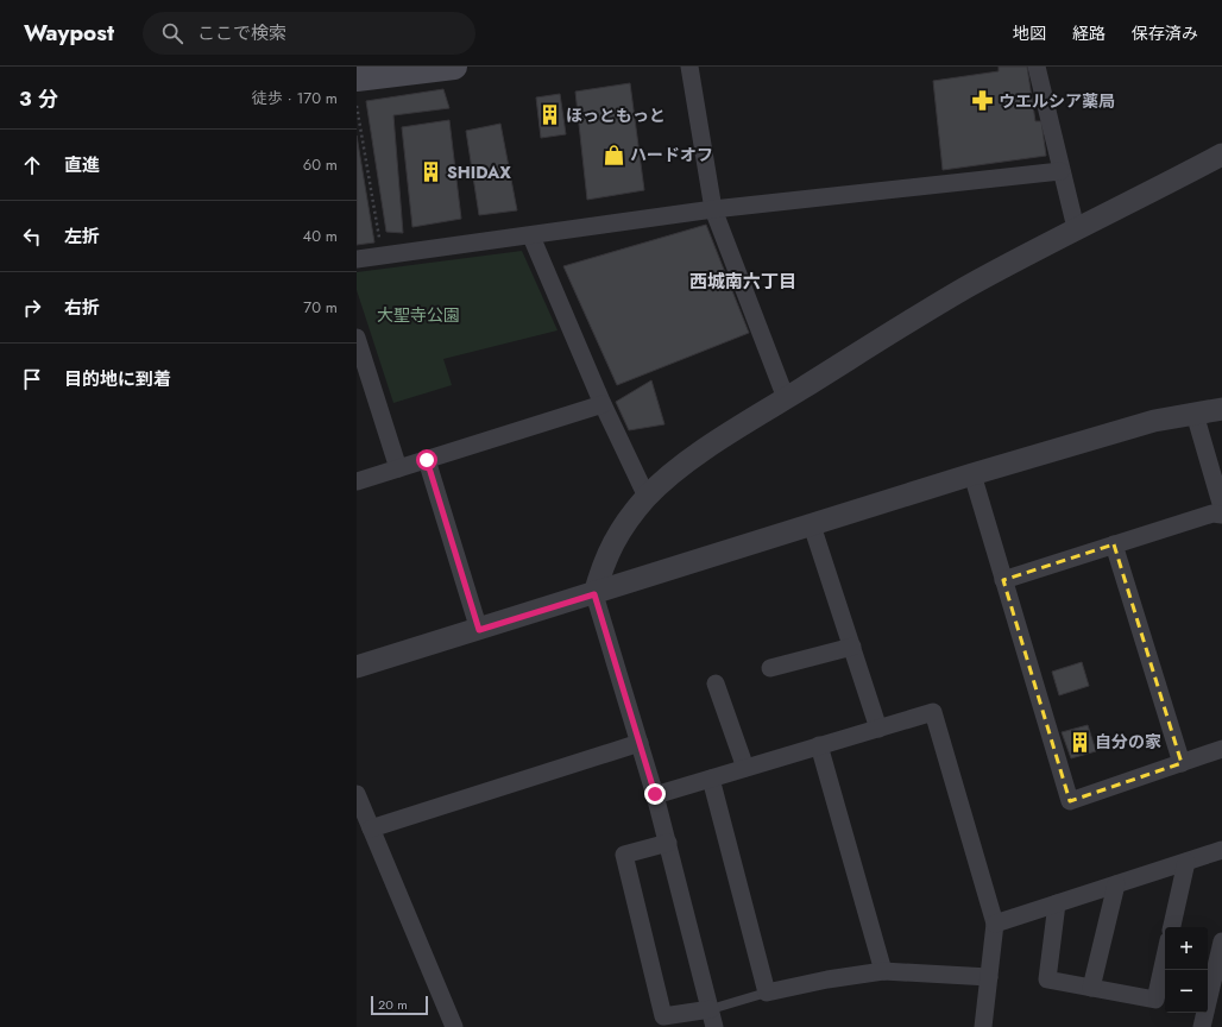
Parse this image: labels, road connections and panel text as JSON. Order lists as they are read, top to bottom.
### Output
{
  "districts": ["西城南六丁目"],
  "parks": ["大聖寺公園"],
  "places": {
    "pharmacy": ["ウエルシア薬局"],
    "building": ["ほっともっと", "SHIDAX", "自分の家"],
    "shop": ["ハードオフ"]
  },
  "scale_bar": "20 m",
  "page": {
    "header": "Waypost",
    "search": "ここで検索",
    "nav": ["地図", "経路", "保存済み"],
    "heading": ["3 分", "徒歩 · 170 m"],
    "list": [
      ["直進", "60 m"],
      ["左折", "40 m"],
      ["右折", "70 m"],
      "目的地に到着"
    ],
    "map_buttons": ["+", "−"],
    "scale": "20 m"
  }
}
